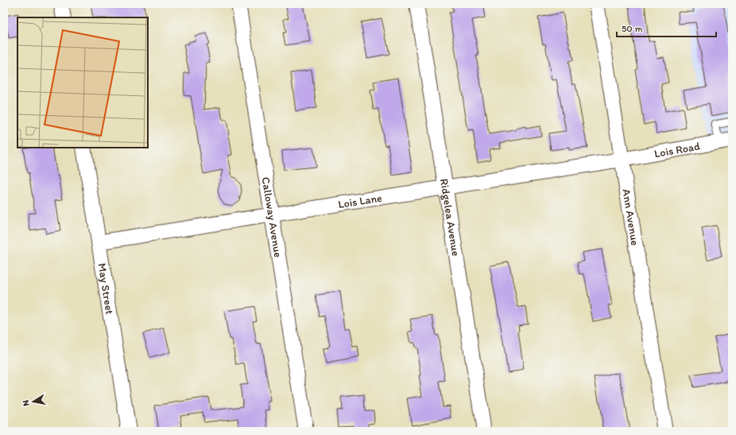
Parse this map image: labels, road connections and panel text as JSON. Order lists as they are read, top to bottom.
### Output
{
  "streets": {
    "street": [
      "Lois Road",
      "Lois Lane",
      "Calloway Avenue",
      "Ridgelea Avenue",
      "Ann Avenue",
      "May Street"
    ]
  },
  "crossings": [
    ["Lois Road", "Lois Lane"],
    ["Lois Road", "Ann Avenue"],
    ["Lois Lane", "Calloway Avenue"],
    ["Lois Lane", "Ridgelea Avenue"],
    ["Lois Lane", "Ann Avenue"],
    ["Lois Lane", "May Street"]
  ],
  "scale_bar": "50 m",
  "north": "left"
}
